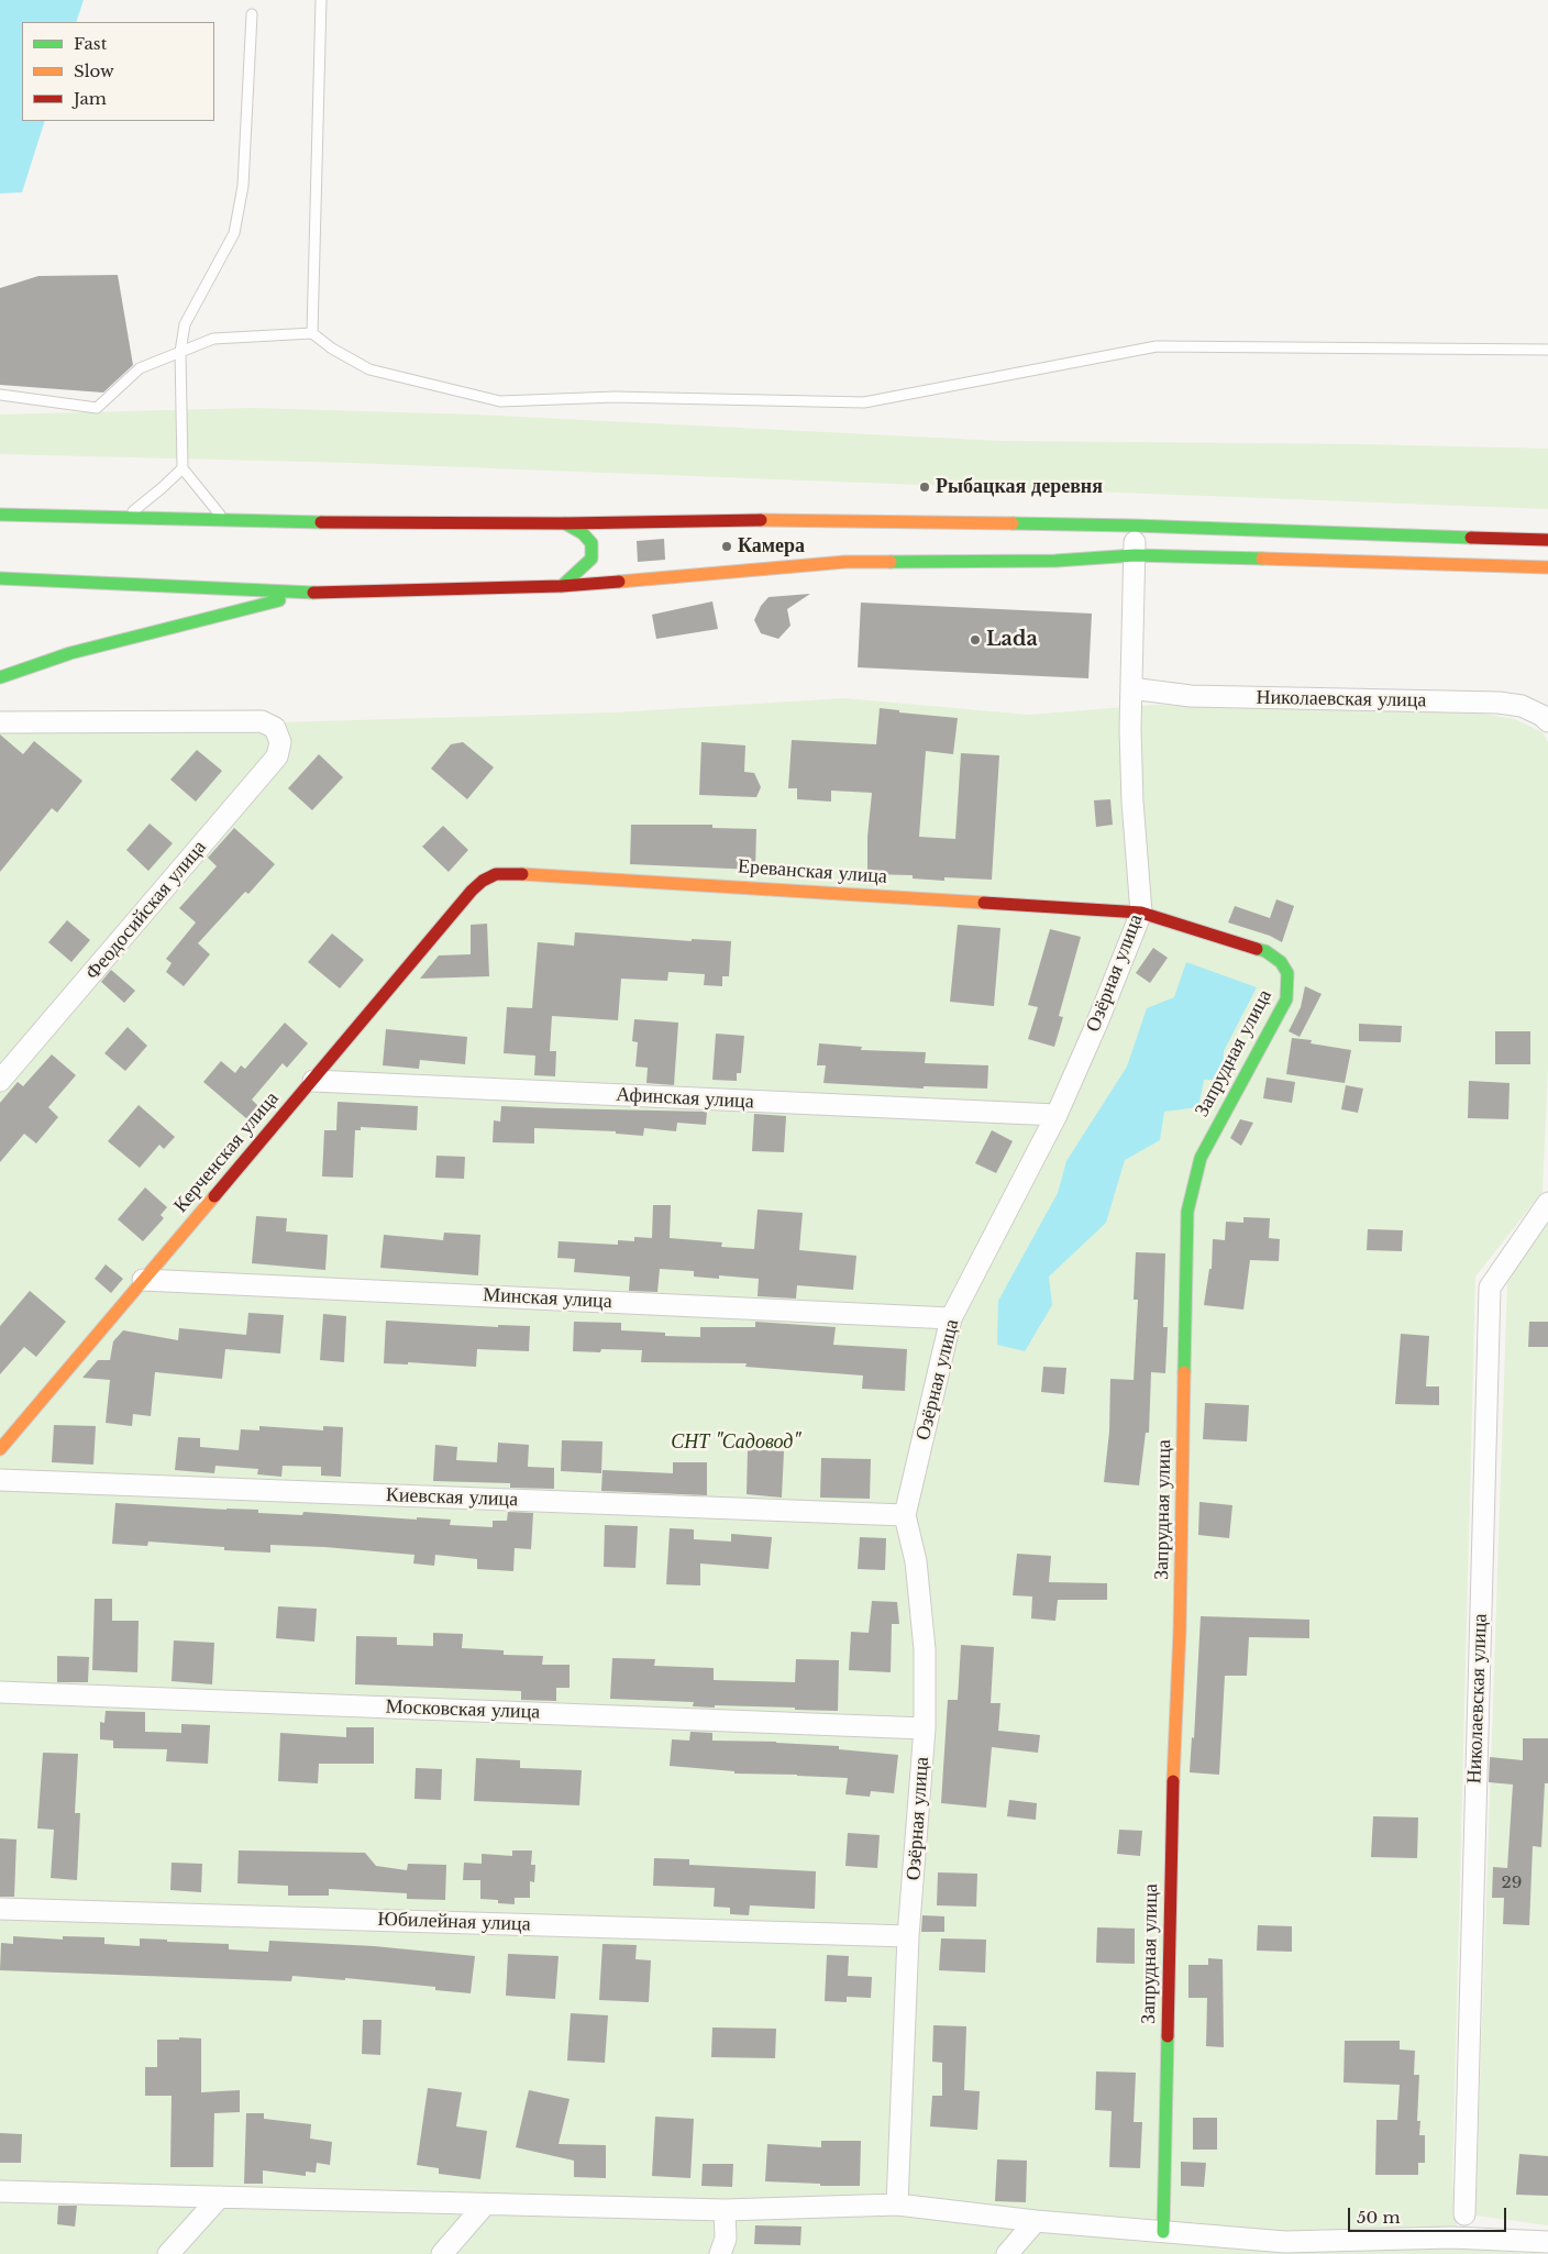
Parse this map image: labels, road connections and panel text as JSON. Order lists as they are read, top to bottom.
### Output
{
  "streets": {
    "main road": ["Ереванская улица", "Запрудная улица", "Керченская улица"],
    "street": [
      "Николаевская улица",
      "Феодосийская улица",
      "Озёрная улица",
      "Афинская улица",
      "Минская улица",
      "Киевская улица",
      "Московская улица",
      "Юбилейная улица"
    ]
  },
  "crossings": [
    ["Николаевская улица", "Озёрная улица"],
    ["Ереванская улица", "Озёрная улица"],
    ["Ереванская улица", "Запрудная улица"],
    ["Ереванская улица", "Керченская улица"],
    ["Озёрная улица", "Запрудная улица"],
    ["Озёрная улица", "Афинская улица"],
    ["Озёрная улица", "Минская улица"],
    ["Озёрная улица", "Киевская улица"],
    ["Озёрная улица", "Московская улица"],
    ["Озёрная улица", "Юбилейная улица"],
    ["Афинская улица", "Керченская улица"],
    ["Керченская улица", "Минская улица"]
  ],
  "parks": ["СНТ \"Садовод\""],
  "places": ["Рыбацкая деревня", "Камера", "Lada"],
  "house_numbers": ["29"],
  "legend": ["Fast", "Slow", "Jam"],
  "scale_bar": "50 m"
}
